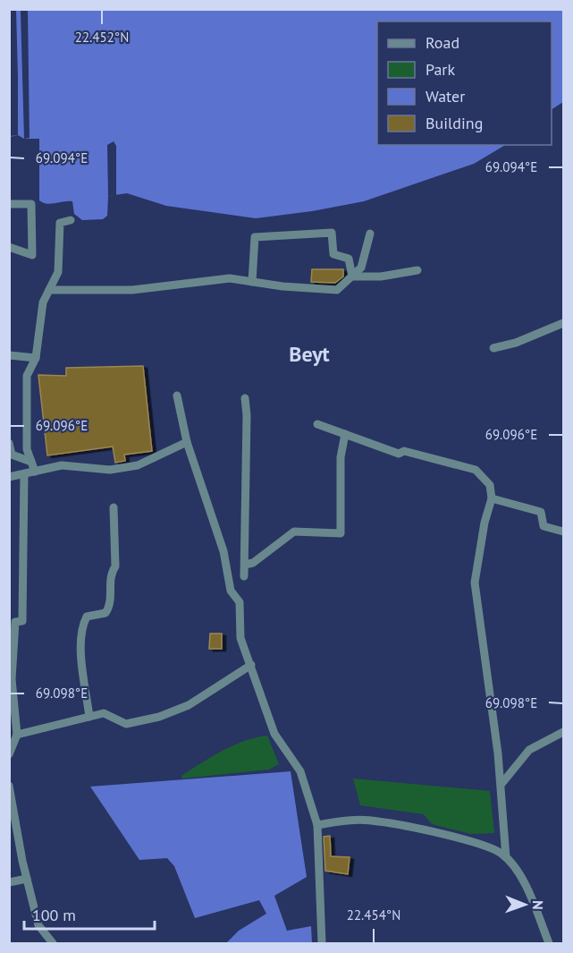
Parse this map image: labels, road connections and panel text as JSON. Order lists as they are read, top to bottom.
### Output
{
  "districts": ["Beyt"],
  "legend": [
    "Road",
    "Park",
    "Water",
    "Building"
  ],
  "scale_bar": "100 m",
  "north": "right",
  "coordinates": [
    "22.452°N",
    "69.094°E",
    "69.096°E",
    "69.098°E",
    "22.454°N"
  ]
}
